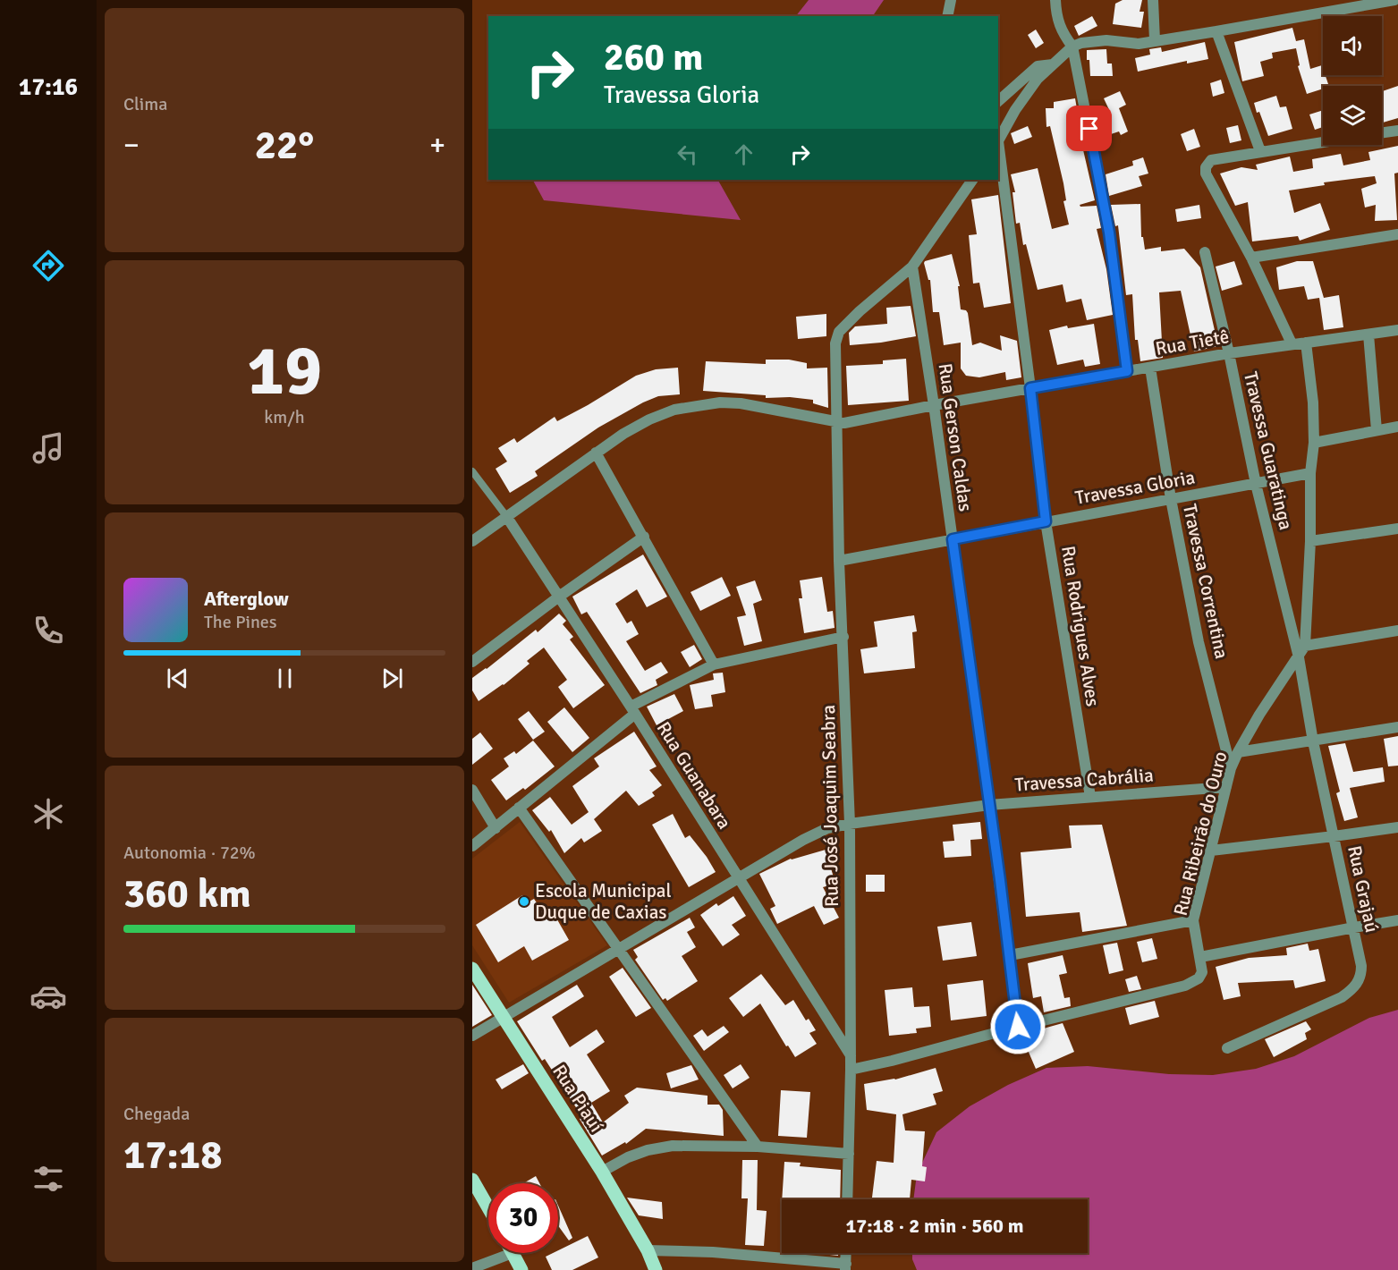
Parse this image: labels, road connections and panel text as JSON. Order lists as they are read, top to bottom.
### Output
{
  "streets": {
    "main road": ["Rua Piauí"],
    "street": [
      "Rua Tietê",
      "Rua Gerson Caldas",
      "Travessa Guaratinga",
      "Travessa Gloria",
      "Travessa Correntina",
      "Rua Rodrigues Alves",
      "Rua Guanabara",
      "Travessa Cabrália",
      "Rua José Joaquim Seabra",
      "Rua Ribeirão do Ouro",
      "Rua Grajaú"
    ]
  },
  "crossings": [
    ["Rua Tietê", "Rua Gerson Caldas"],
    ["Rua Tietê", "Travessa Guaratinga"],
    ["Rua Tietê", "Travessa Correntina"],
    ["Rua Tietê", "Rua Rodrigues Alves"],
    ["Rua Tietê", "Rua Guanabara"],
    ["Rua Tietê", "Rua José Joaquim Seabra"],
    ["Rua Tietê", "Rua Ribeirão do Ouro"],
    ["Rua Gerson Caldas", "Travessa Gloria"],
    ["Rua Gerson Caldas", "Travessa Cabrália"],
    ["Rua Gerson Caldas", "Rua José Joaquim Seabra"],
    ["Rua Gerson Caldas", "Rua Ribeirão do Ouro"],
    ["Travessa Guaratinga", "Travessa Gloria"],
    ["Travessa Guaratinga", "Rua Ribeirão do Ouro"],
    ["Travessa Guaratinga", "Rua Grajaú"],
    ["Travessa Gloria", "Travessa Correntina"],
    ["Travessa Gloria", "Rua Rodrigues Alves"],
    ["Travessa Gloria", "Rua José Joaquim Seabra"],
    ["Travessa Gloria", "Rua Ribeirão do Ouro"],
    ["Travessa Correntina", "Rua Ribeirão do Ouro"],
    ["Rua Rodrigues Alves", "Travessa Cabrália"],
    ["Rua Guanabara", "Travessa Cabrália"],
    ["Rua Guanabara", "Rua José Joaquim Seabra"],
    ["Travessa Cabrália", "Rua José Joaquim Seabra"],
    ["Travessa Cabrália", "Rua Ribeirão do Ouro"],
    ["Travessa Cabrália", "Rua Piauí"],
    ["Rua Ribeirão do Ouro", "Rua Grajaú"]
  ],
  "places": ["Escola Municipal Duque de Caxias"],
  "page": {
    "tabs": "17:16",
    "tile": [
      "Clima",
      ["19", "km/h"],
      ["Autonomia · 72%", "360 km"],
      ["Chegada", "17:18"]
    ],
    "turn": ["260 m", "Travessa Gloria"],
    "heat": ["−", "22°", "+"],
    "song": ["Afterglow", "The Pines"],
    "limit": "30",
    "trip": "17:18 · 2 min · 560 m"
  }
}
